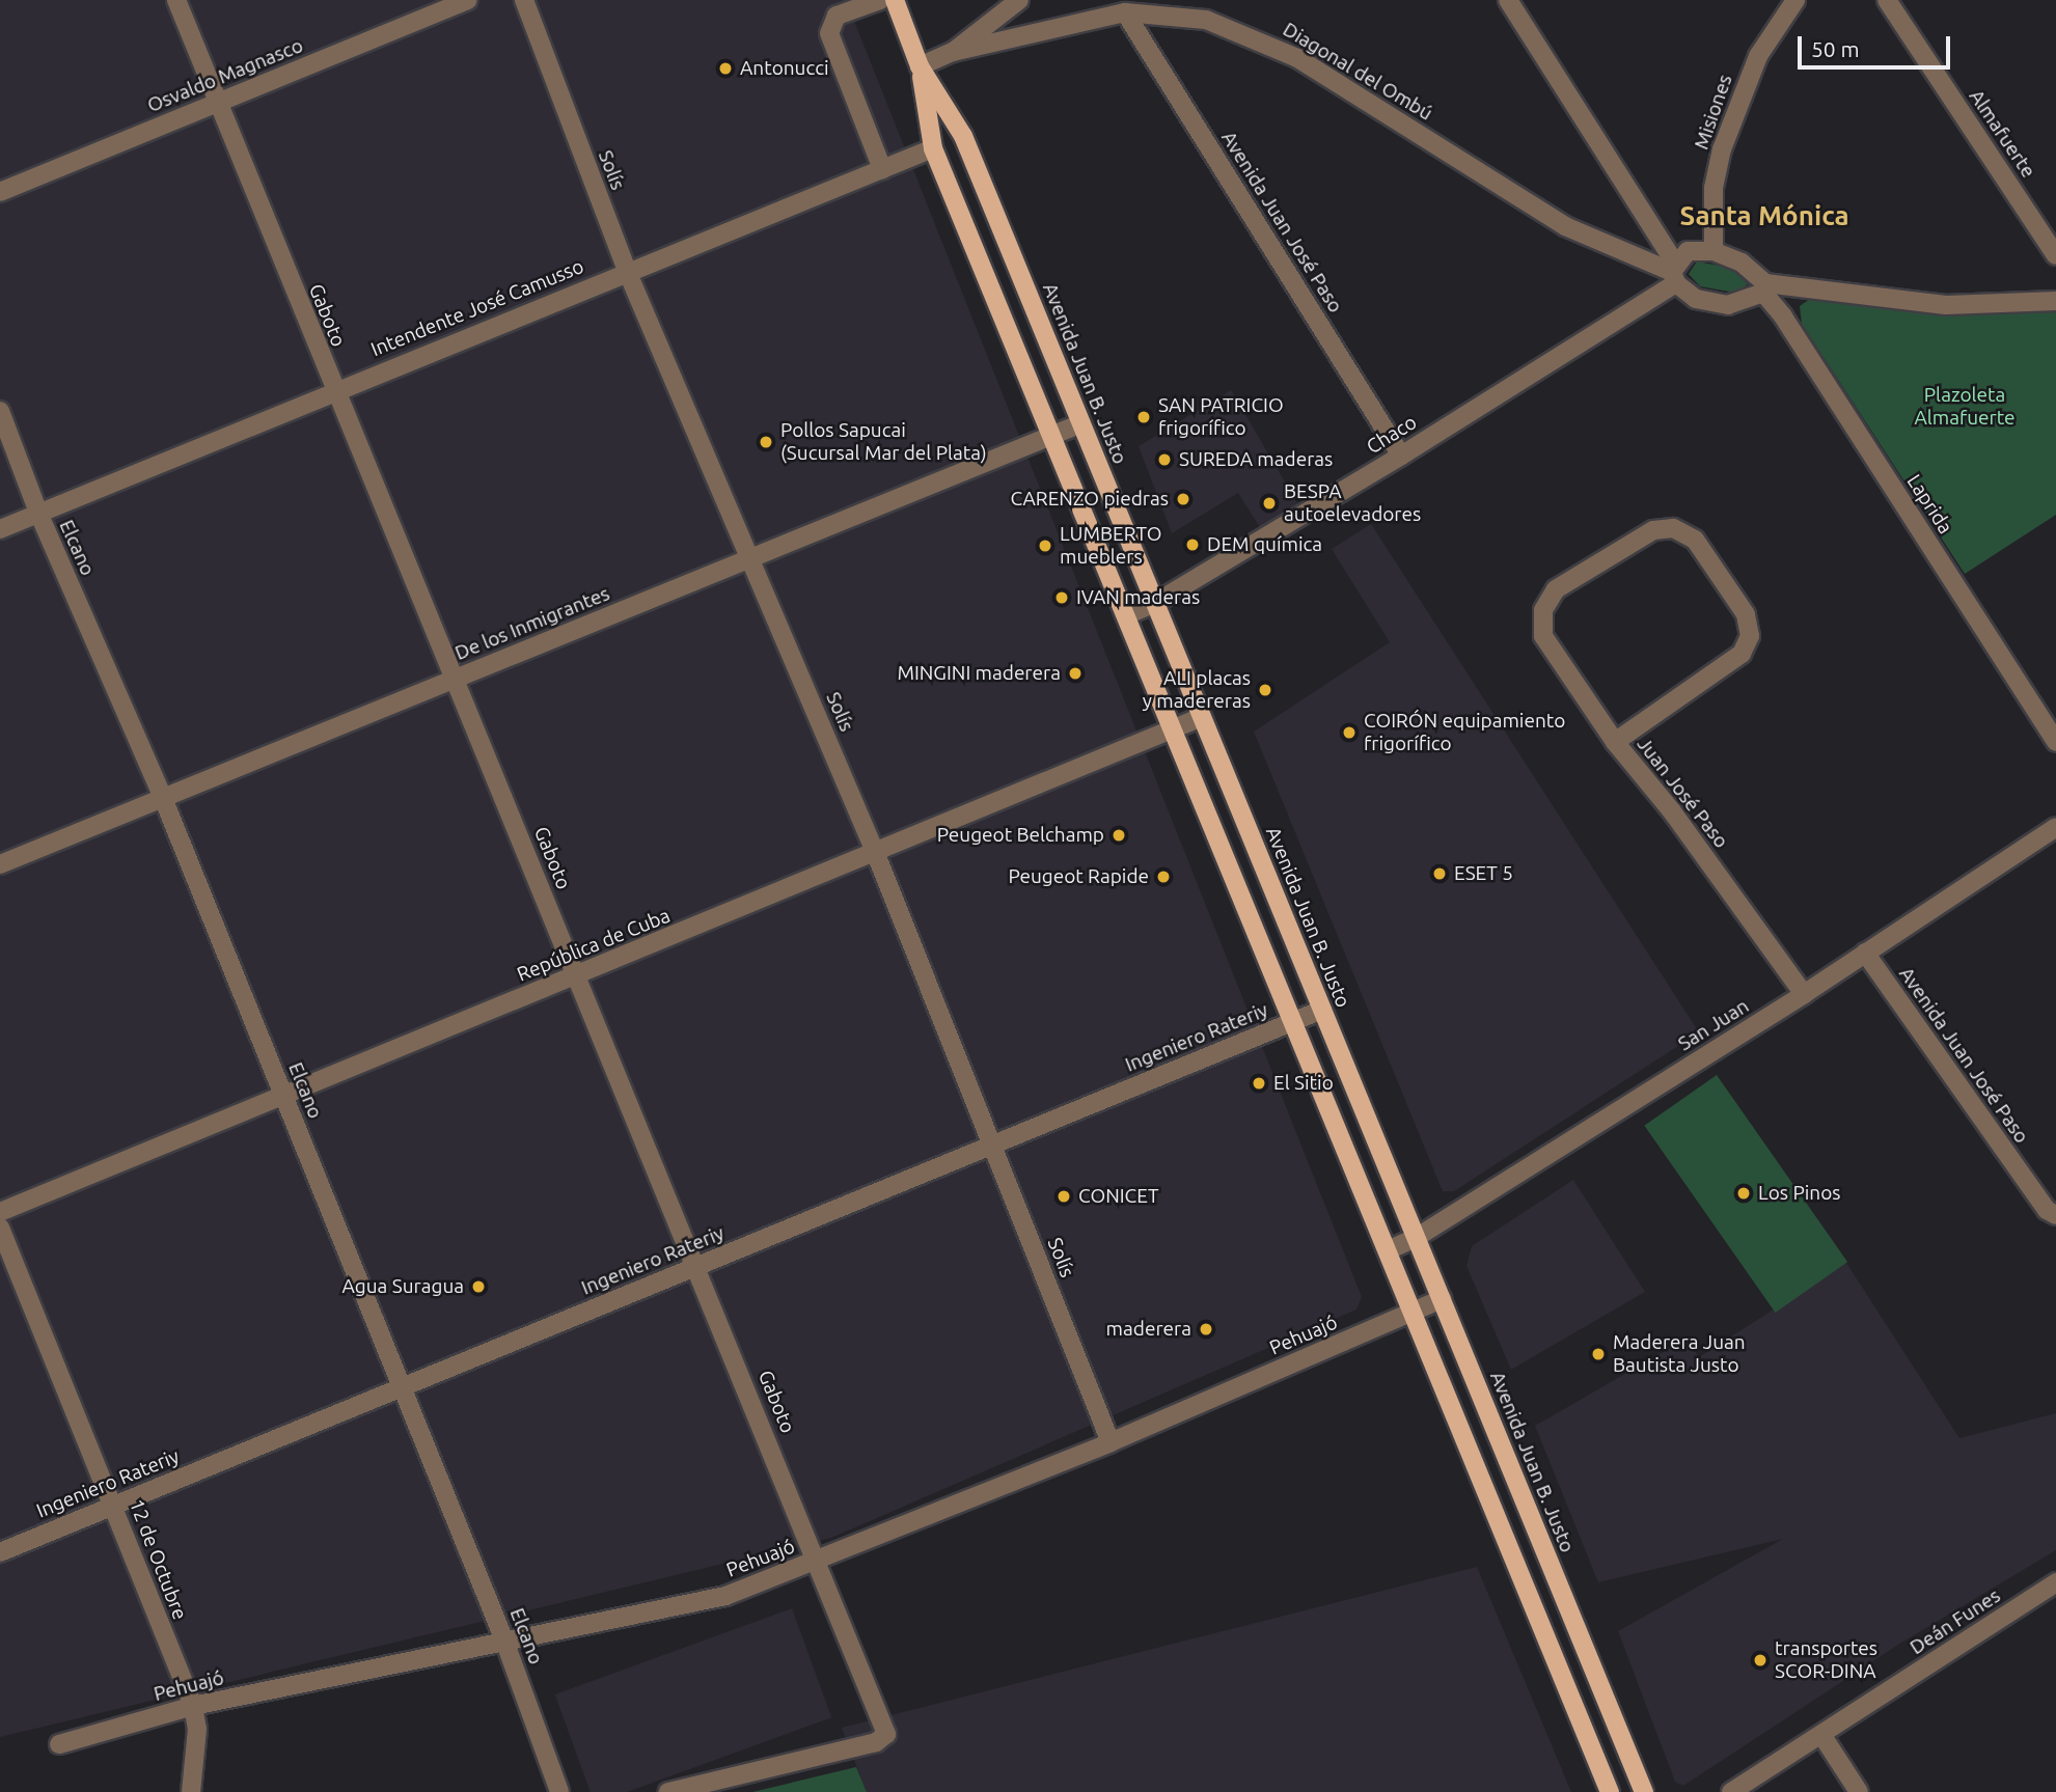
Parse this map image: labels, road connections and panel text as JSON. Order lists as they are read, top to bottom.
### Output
{
  "streets": {
    "main road": ["Avenida Juan B. Justo"],
    "street": [
      "Diagonal del Ombú",
      "Osvaldo Magnasco",
      "Misiones",
      "Almafuerte",
      "Solís",
      "Avenida Juan José Paso",
      "Intendente José Camusso",
      "Gaboto",
      "Chaco",
      "Laprida",
      "Elcano",
      "De los Inmigrantes",
      "Juan José Paso",
      "República de Cuba",
      "San Juan",
      "Ingeniero Rateriy",
      "Pehuajó",
      "12 de Octubre",
      "Deán Funes"
    ]
  },
  "crossings": [
    ["Diagonal del Ombú", "Avenida Juan José Paso"],
    ["Diagonal del Ombú", "Chaco"],
    ["Diagonal del Ombú", "Laprida"],
    ["Osvaldo Magnasco", "Gaboto"],
    ["Solís", "Intendente José Camusso"],
    ["Solís", "De los Inmigrantes"],
    ["Solís", "República de Cuba"],
    ["Solís", "Ingeniero Rateriy"],
    ["Solís", "Pehuajó"],
    ["Avenida Juan José Paso", "Chaco"],
    ["Avenida Juan José Paso", "San Juan"],
    ["Intendente José Camusso", "Gaboto"],
    ["Intendente José Camusso", "Avenida Juan B. Justo"],
    ["Intendente José Camusso", "Elcano"],
    ["Gaboto", "De los Inmigrantes"],
    ["Gaboto", "República de Cuba"],
    ["Gaboto", "Ingeniero Rateriy"],
    ["Gaboto", "Pehuajó"],
    ["Avenida Juan B. Justo", "Chaco"],
    ["Avenida Juan B. Justo", "De los Inmigrantes"],
    ["Avenida Juan B. Justo", "República de Cuba"],
    ["Avenida Juan B. Justo", "San Juan"],
    ["Avenida Juan B. Justo", "Ingeniero Rateriy"],
    ["Avenida Juan B. Justo", "Pehuajó"],
    ["Elcano", "De los Inmigrantes"],
    ["Elcano", "República de Cuba"],
    ["Elcano", "Ingeniero Rateriy"],
    ["Elcano", "Pehuajó"],
    ["Juan José Paso", "San Juan"],
    ["Ingeniero Rateriy", "12 de Octubre"],
    ["Pehuajó", "12 de Octubre"]
  ],
  "districts": ["Santa Mónica"],
  "parks": ["Plazoleta Almafuerte"],
  "places": [
    "Antonucci",
    "SAN PATRICIO frigorífico",
    "Pollos Sapucai (Sucursal Mar del Plata)",
    "SUREDA maderas",
    "CARENZO piedras",
    "BESPA autoelevadores",
    "DEM química",
    "LUMBERTO mueblers",
    "IVAN maderas",
    "MINGINI maderera",
    "ALI placas y madereras",
    "COIRÓN equipamiento frigorífico",
    "Peugeot Belchamp",
    "ESET 5",
    "Peugeot Rapide",
    "El Sitio",
    "Los Pinos",
    "CONICET",
    "Agua Suragua",
    "maderera",
    "Maderera Juan Bautista Justo",
    "transportes SCOR-DINA"
  ],
  "scale_bar": "50 m"
}
